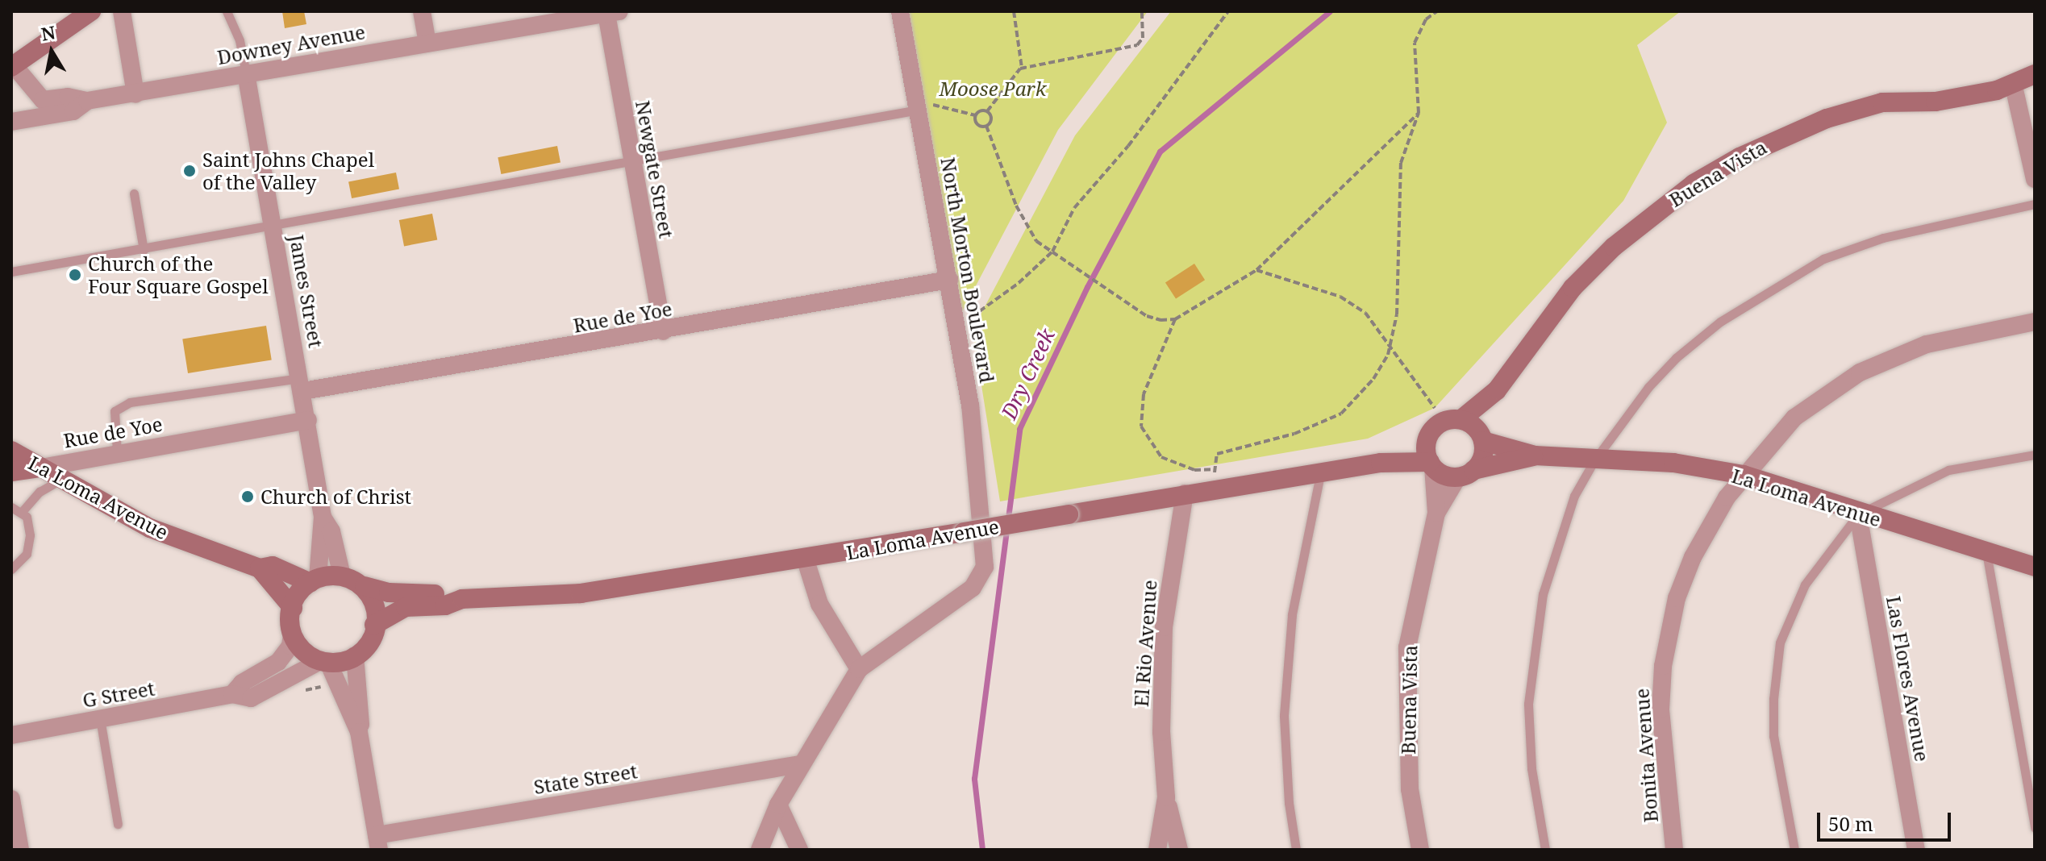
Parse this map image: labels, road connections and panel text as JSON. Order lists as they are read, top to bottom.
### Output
{
  "streets": {
    "main road": ["Buena Vista", "La Loma Avenue"],
    "street": [
      "Downey Avenue",
      "Newgate Street",
      "North Morton Boulevard",
      "James Street",
      "Rue de Yoe",
      "El Rio Avenue",
      "Las Flores Avenue",
      "G Street",
      "Bonita Avenue",
      "State Street"
    ]
  },
  "crossings": [
    ["Downey Avenue", "Newgate Street"],
    ["Downey Avenue", "James Street"],
    ["Newgate Street", "Rue de Yoe"],
    ["Buena Vista", "La Loma Avenue"],
    ["North Morton Boulevard", "Rue de Yoe"],
    ["North Morton Boulevard", "State Street"],
    ["James Street", "Rue de Yoe"],
    ["James Street", "La Loma Avenue"],
    ["James Street", "G Street"],
    ["Rue de Yoe", "La Loma Avenue"],
    ["La Loma Avenue", "El Rio Avenue"],
    ["La Loma Avenue", "Las Flores Avenue"],
    ["La Loma Avenue", "G Street"],
    ["La Loma Avenue", "Bonita Avenue"]
  ],
  "water": ["Dry Creek"],
  "parks": ["Moose Park"],
  "places": ["Saint Johns Chapel of the Valley", "Church of the Four Square Gospel", "Church of Christ"],
  "scale_bar": "50 m",
  "north": "top"
}
